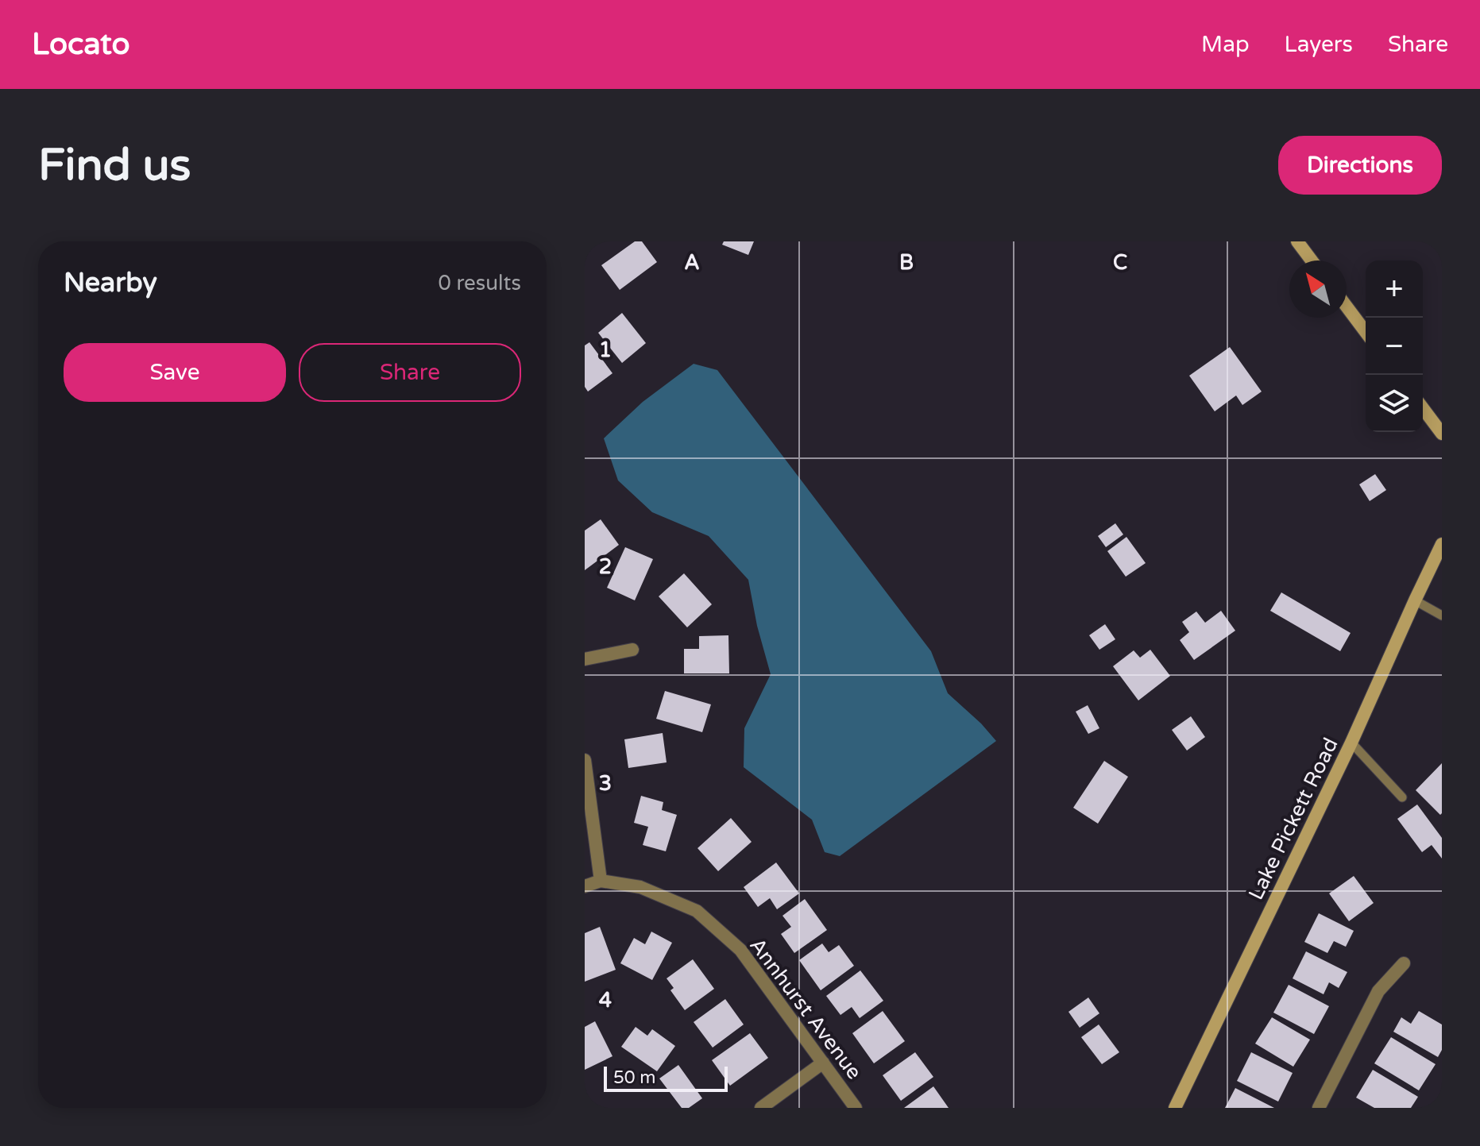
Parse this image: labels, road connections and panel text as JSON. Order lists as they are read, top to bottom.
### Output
{
  "streets": {
    "main road": ["Lake Pickett Road"],
    "street": ["Annhurst Avenue"]
  },
  "scale_bar": "50 m",
  "north": "top left",
  "page": {
    "header": "Locato",
    "nav": ["Map", "Layers", "Share"],
    "buttons": [
      "Directions",
      ["Save", "Share"]
    ],
    "title": "Find us",
    "heading": ["Nearby", "0 results"],
    "map_buttons": ["+", "−"],
    "scale": "50 m"
  },
  "grid": {
    "columns": ["A", "B", "C"],
    "rows": [
      "1",
      "2",
      "3",
      "4"
    ]
  }
}
